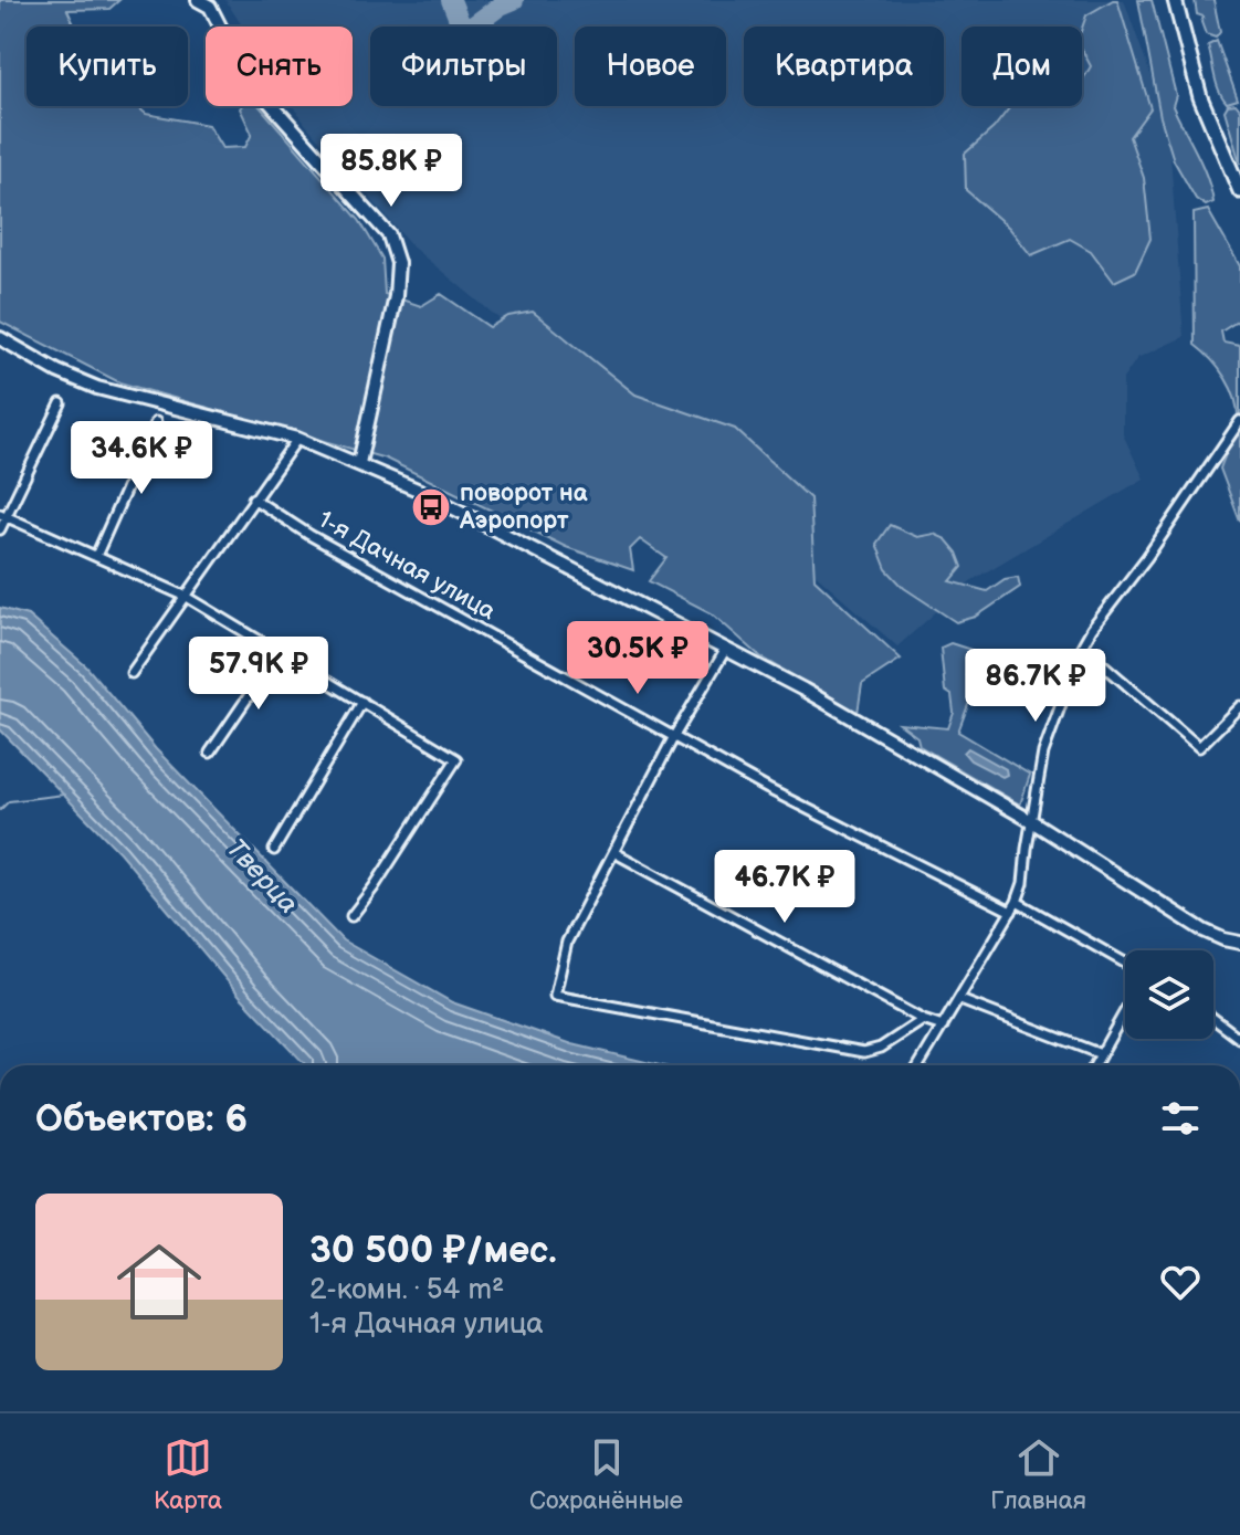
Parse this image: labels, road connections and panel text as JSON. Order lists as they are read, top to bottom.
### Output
{
  "streets": {
    "street": ["1-я Дачная улица"]
  },
  "water": ["Тверца"],
  "places": {
    "bus stop": ["поворот на Аэропорт"]
  },
  "page": {
    "chip": [
      "Купить",
      "Снять",
      "Фильтры",
      "Новое",
      "Квартира",
      "Дом"
    ],
    "price": [
      "85.8K ₽",
      "34.6K ₽",
      "30.5K ₽",
      "57.9K ₽",
      "86.7K ₽",
      "46.7K ₽"
    ],
    "heading": "Объектов: 6",
    "list": [
      {
        "name": "30 500 ₽/мес.",
        "note": "2-комн. · 54 m² · 1-я Дачная улица"
      }
    ],
    "tabs": ["Карта", "Сохранённые", "Главная"]
  }
}
